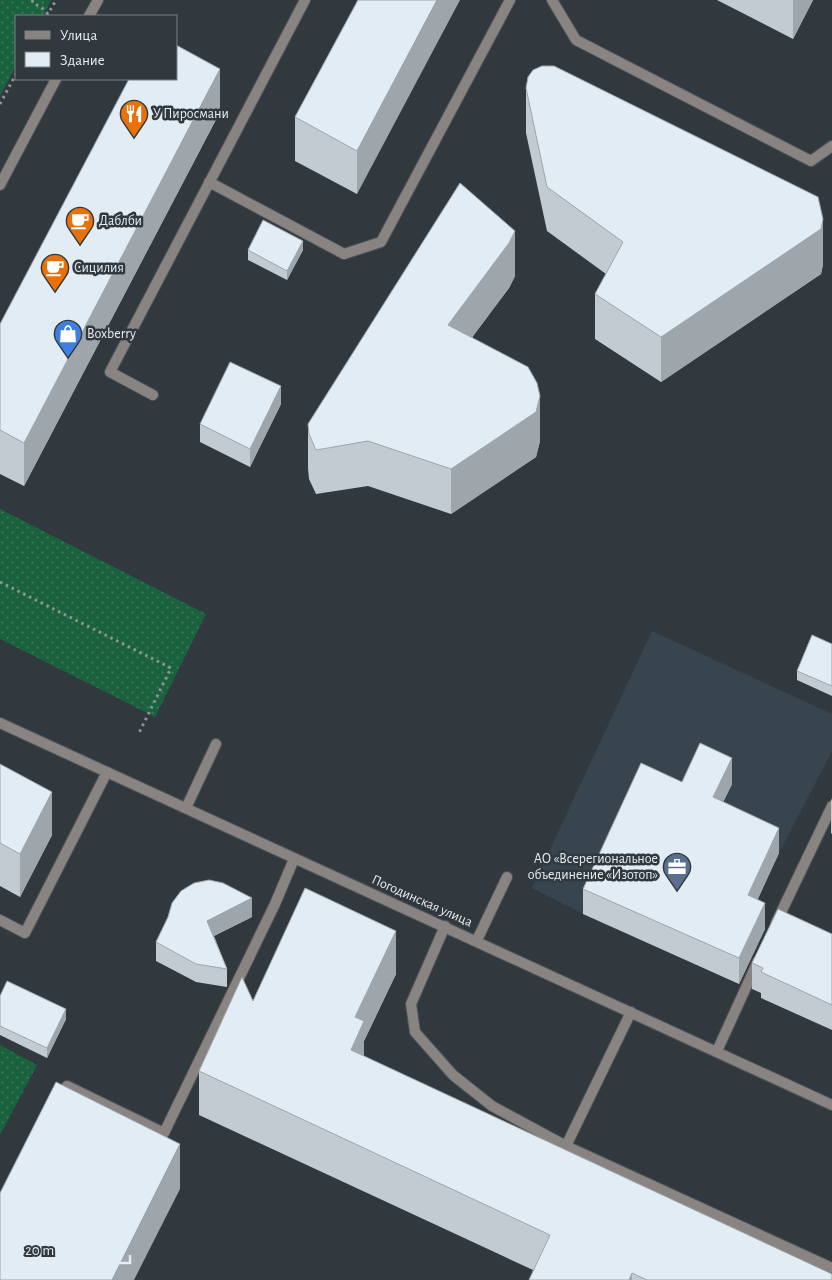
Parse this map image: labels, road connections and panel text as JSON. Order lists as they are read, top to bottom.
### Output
{
  "streets": {
    "street": ["Погодинская улица"]
  },
  "places": {
    "restaurant": ["У Пиросмани"],
    "cafe": ["Даблби", "Сицилия"],
    "shop": ["Boxberry"],
    "office": ["АО «Всерегиональное объединение «Изотоп»"]
  },
  "legend": ["Улица", "Здание"],
  "scale_bar": "20 m"
}
